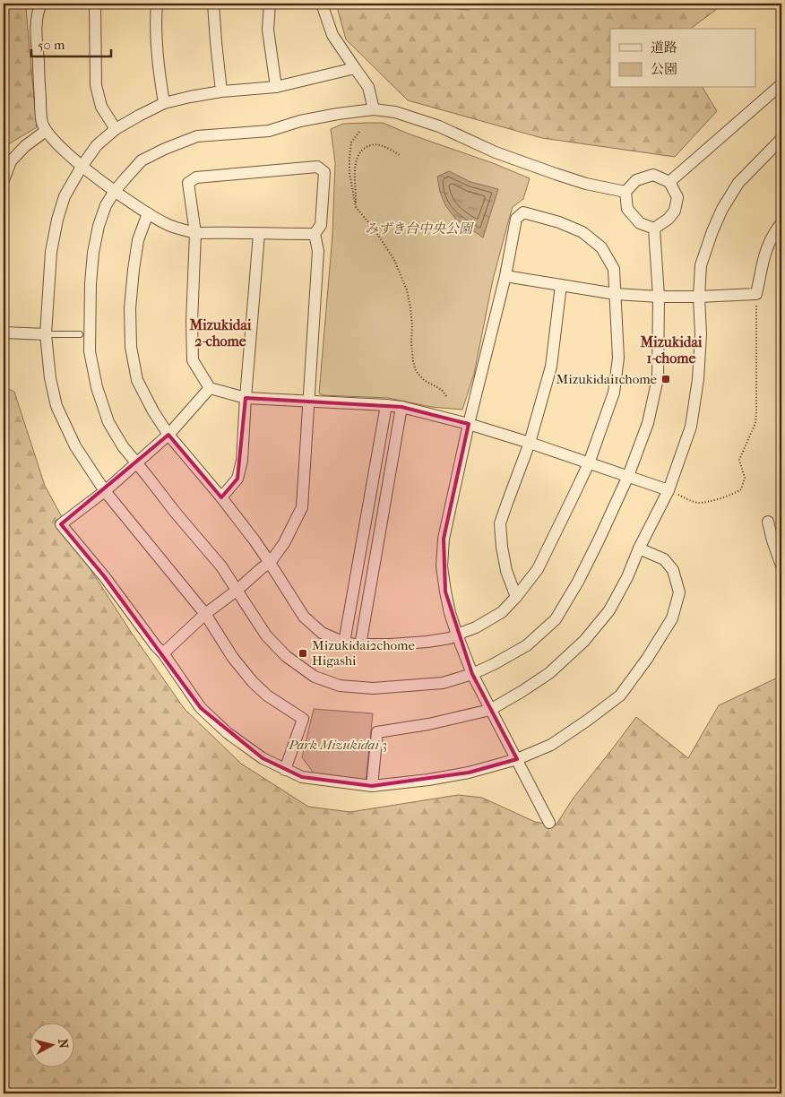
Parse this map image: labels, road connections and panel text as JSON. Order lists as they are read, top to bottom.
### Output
{
  "districts": ["Mizukidai 2-chome", "Mizukidai 1-chome"],
  "parks": ["みずき台中央公園", "Park Mizukidai 3"],
  "places": {
    "transit": ["Mizukidai1chome", "Mizukidai2chome Higashi"]
  },
  "legend": ["道路", "公園"],
  "scale_bar": "50 m",
  "north": "right"
}
